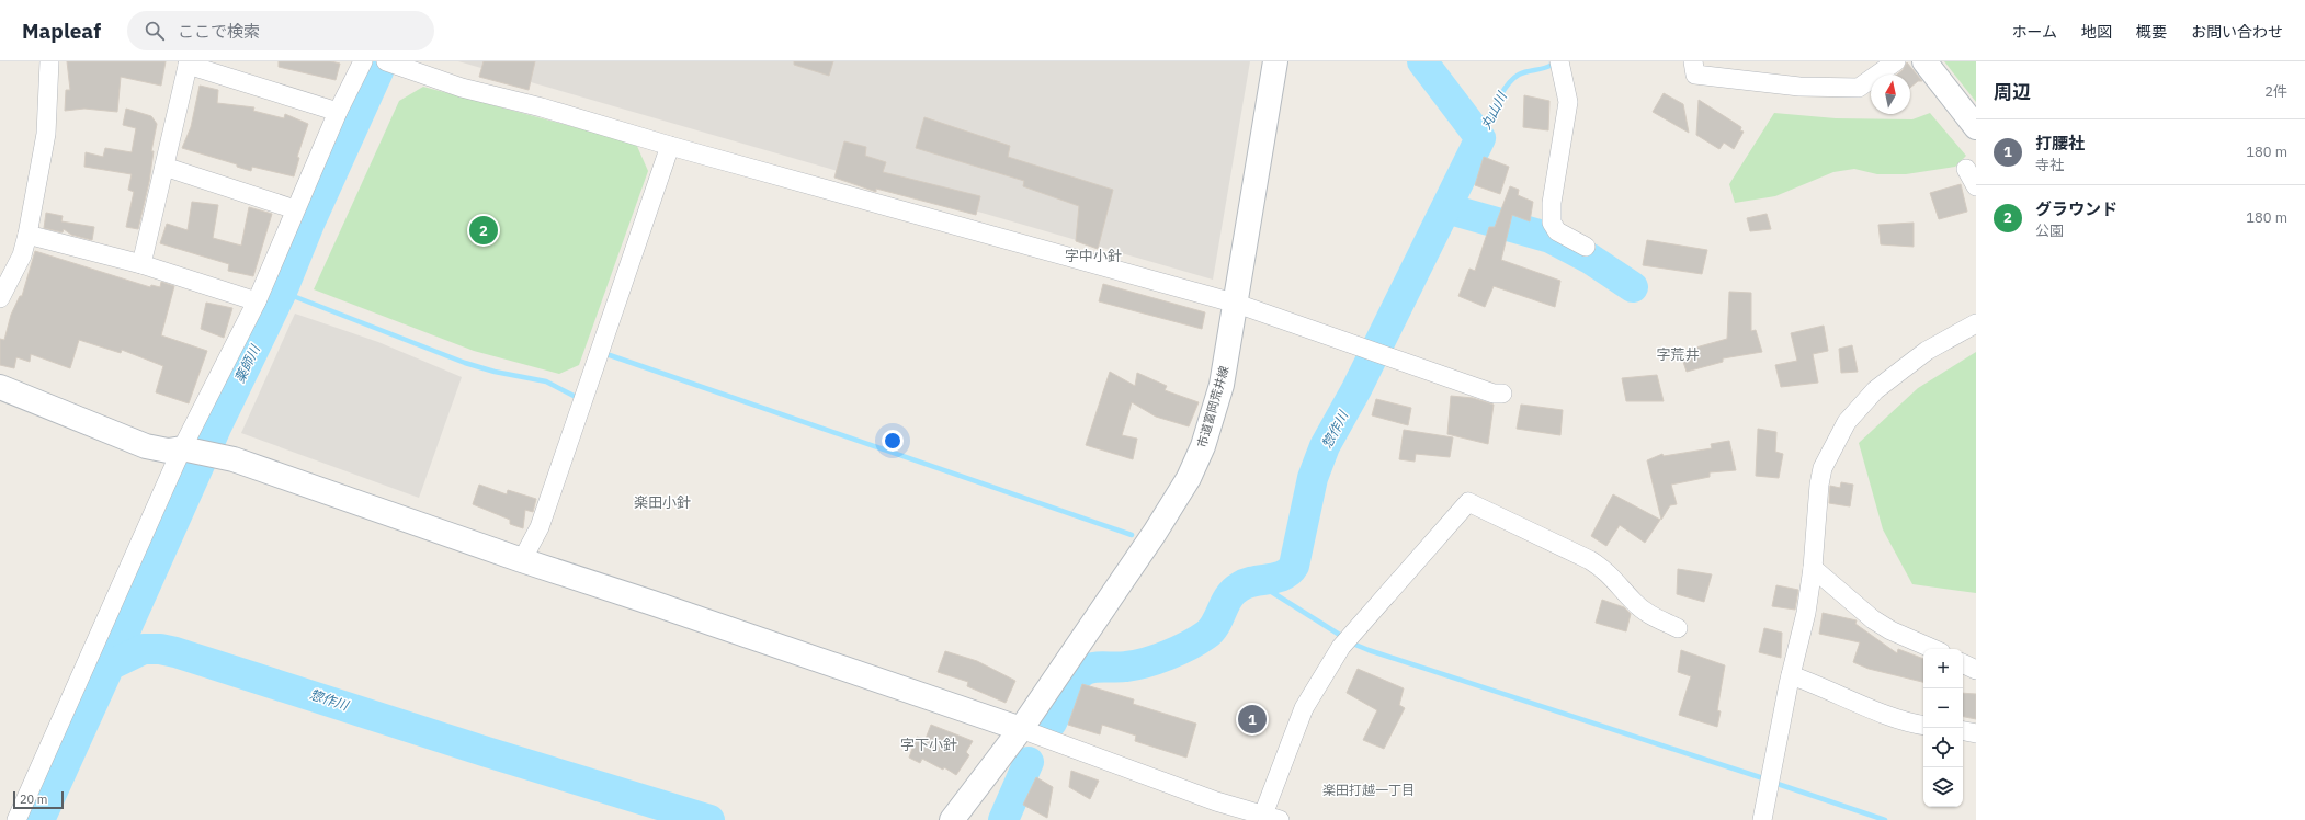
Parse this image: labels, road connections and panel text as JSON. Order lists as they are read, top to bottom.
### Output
{
  "streets": {
    "street": ["市道富岡荒井線"]
  },
  "districts": [
    "字中小針",
    "字荒井",
    "楽田小針",
    "字下小針",
    "楽田打越一丁目"
  ],
  "water": ["丸山川", "薬師川", "惣作川"],
  "scale_bar": "20 m",
  "north": "top",
  "page": {
    "header": "Mapleaf",
    "search": "ここで検索",
    "nav": [
      "ホーム",
      "地図",
      "概要",
      "お問い合わせ"
    ],
    "heading": ["周辺", "2件"],
    "list": [
      {
        "mark": "1",
        "name": "打腰社",
        "note": "寺社",
        "value": "180 m"
      },
      {
        "mark": "2",
        "name": "グラウンド",
        "note": "公園",
        "value": "180 m"
      }
    ],
    "pins": ["2", "1"],
    "map_buttons": ["+", "−"],
    "scale": "20 m"
  }
}
